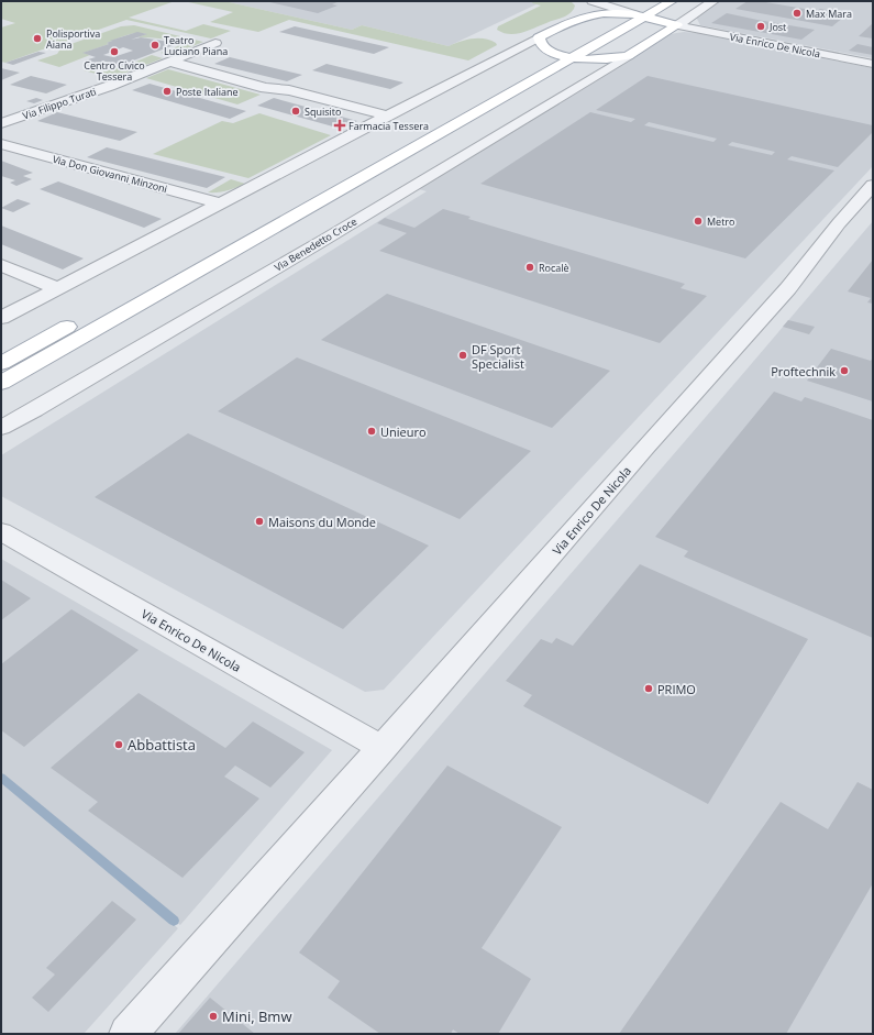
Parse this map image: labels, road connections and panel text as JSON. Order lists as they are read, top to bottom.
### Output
{
  "streets": {
    "main road": ["Via Benedetto Croce"],
    "street": ["Via Enrico De Nicola", "Via Filippo Turati", "Via Don Giovanni Minzoni"]
  },
  "crossings": [
    ["Via Enrico De Nicola", "Via Benedetto Croce"]
  ],
  "places": {
    "other": [
      "Max Mara",
      "Jost",
      "Polisportiva Aiana",
      "Teatro Luciano Piana",
      "Centro Civico Tessera",
      "Poste Italiane",
      "Squisito",
      "Metro",
      "Rocalè",
      "DF Sport Specialist",
      "Proftechnik",
      "Unieuro",
      "Maisons du Monde",
      "PRIMO",
      "Abbattista",
      "Mini, Bmw"
    ],
    "health": ["Farmacia Tessera"]
  }
}
